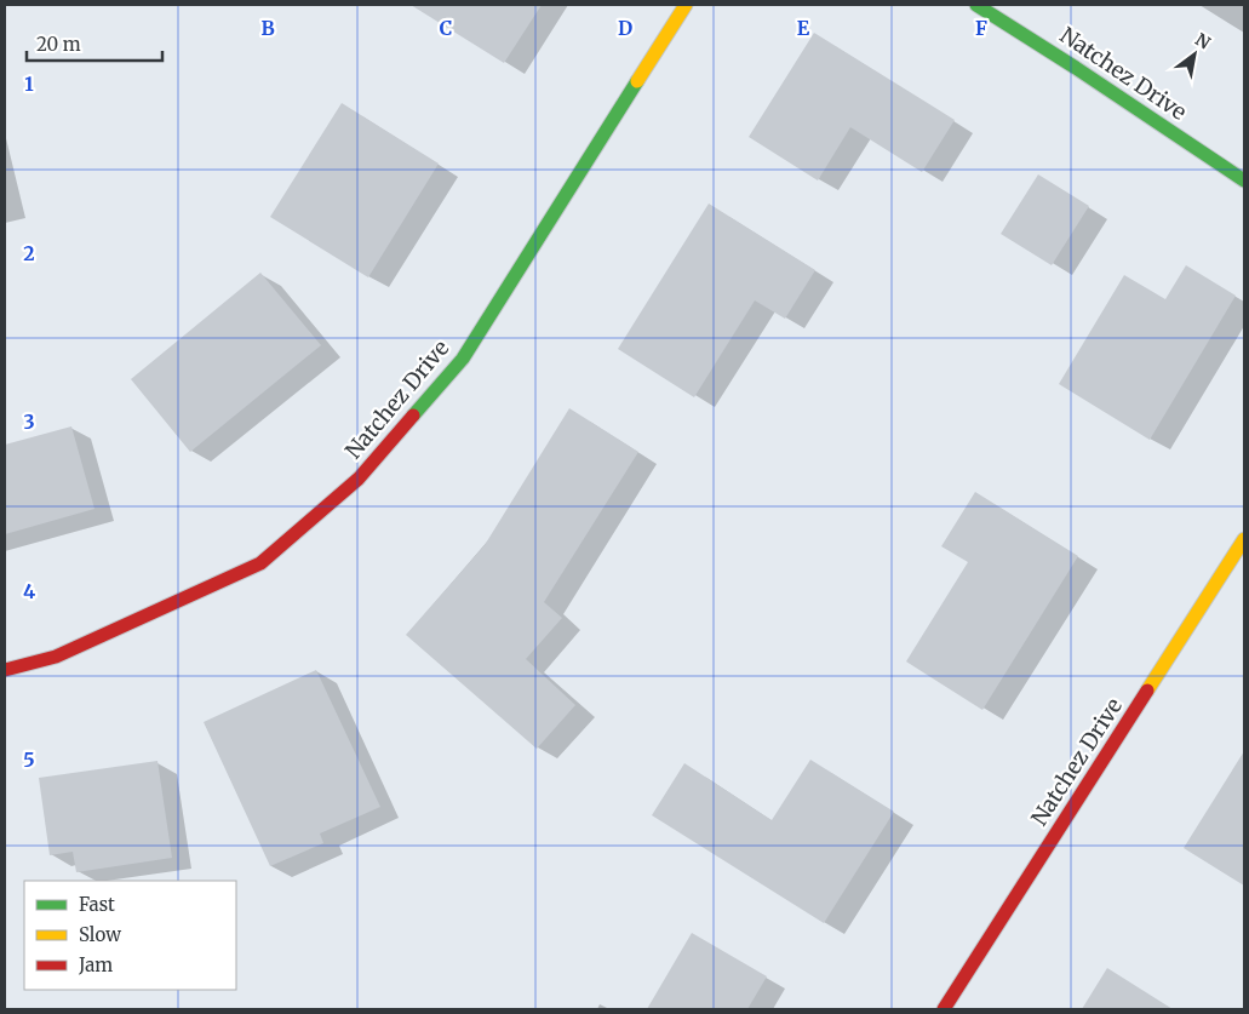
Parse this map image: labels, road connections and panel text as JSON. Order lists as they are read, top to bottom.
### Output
{
  "streets": {
    "street": ["Natchez Drive"]
  },
  "legend": ["Fast", "Slow", "Jam"],
  "scale_bar": "20 m",
  "north": "top right",
  "grid": {
    "columns": [
      "B",
      "C",
      "D",
      "E",
      "F"
    ],
    "rows": [
      "1",
      "2",
      "3",
      "4",
      "5"
    ]
  }
}
